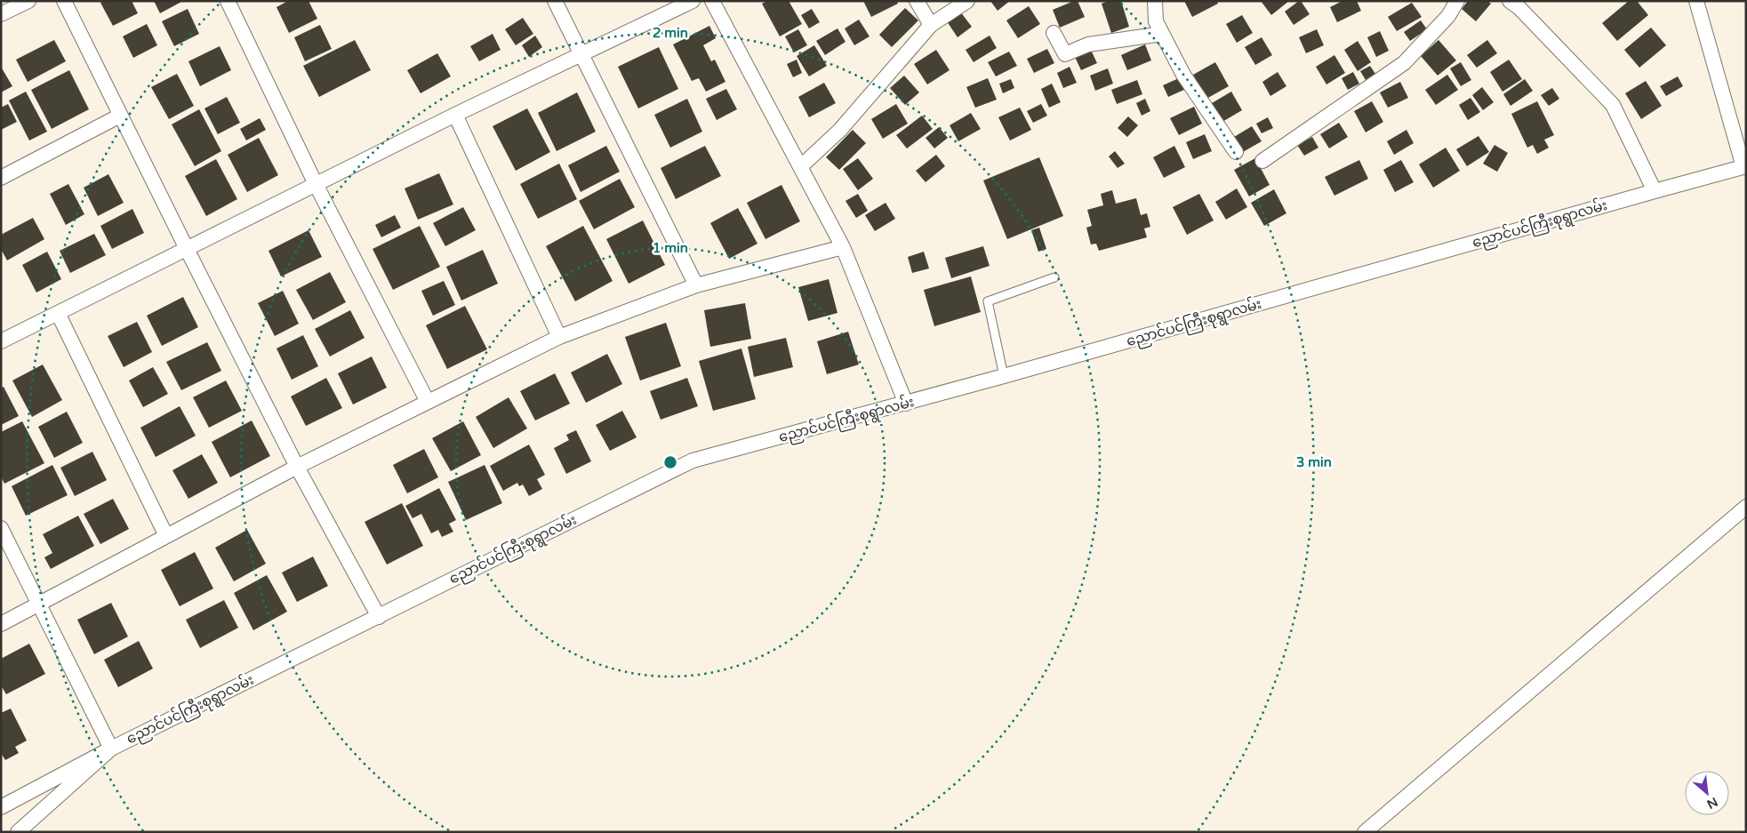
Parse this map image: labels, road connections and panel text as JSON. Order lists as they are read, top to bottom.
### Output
{
  "streets": {
    "street": ["ညောင်ပင်ကြီးစုရွာလမ်း"]
  },
  "north": "bottom right",
  "rings": ["2 min", "1 min", "3 min"]
}
